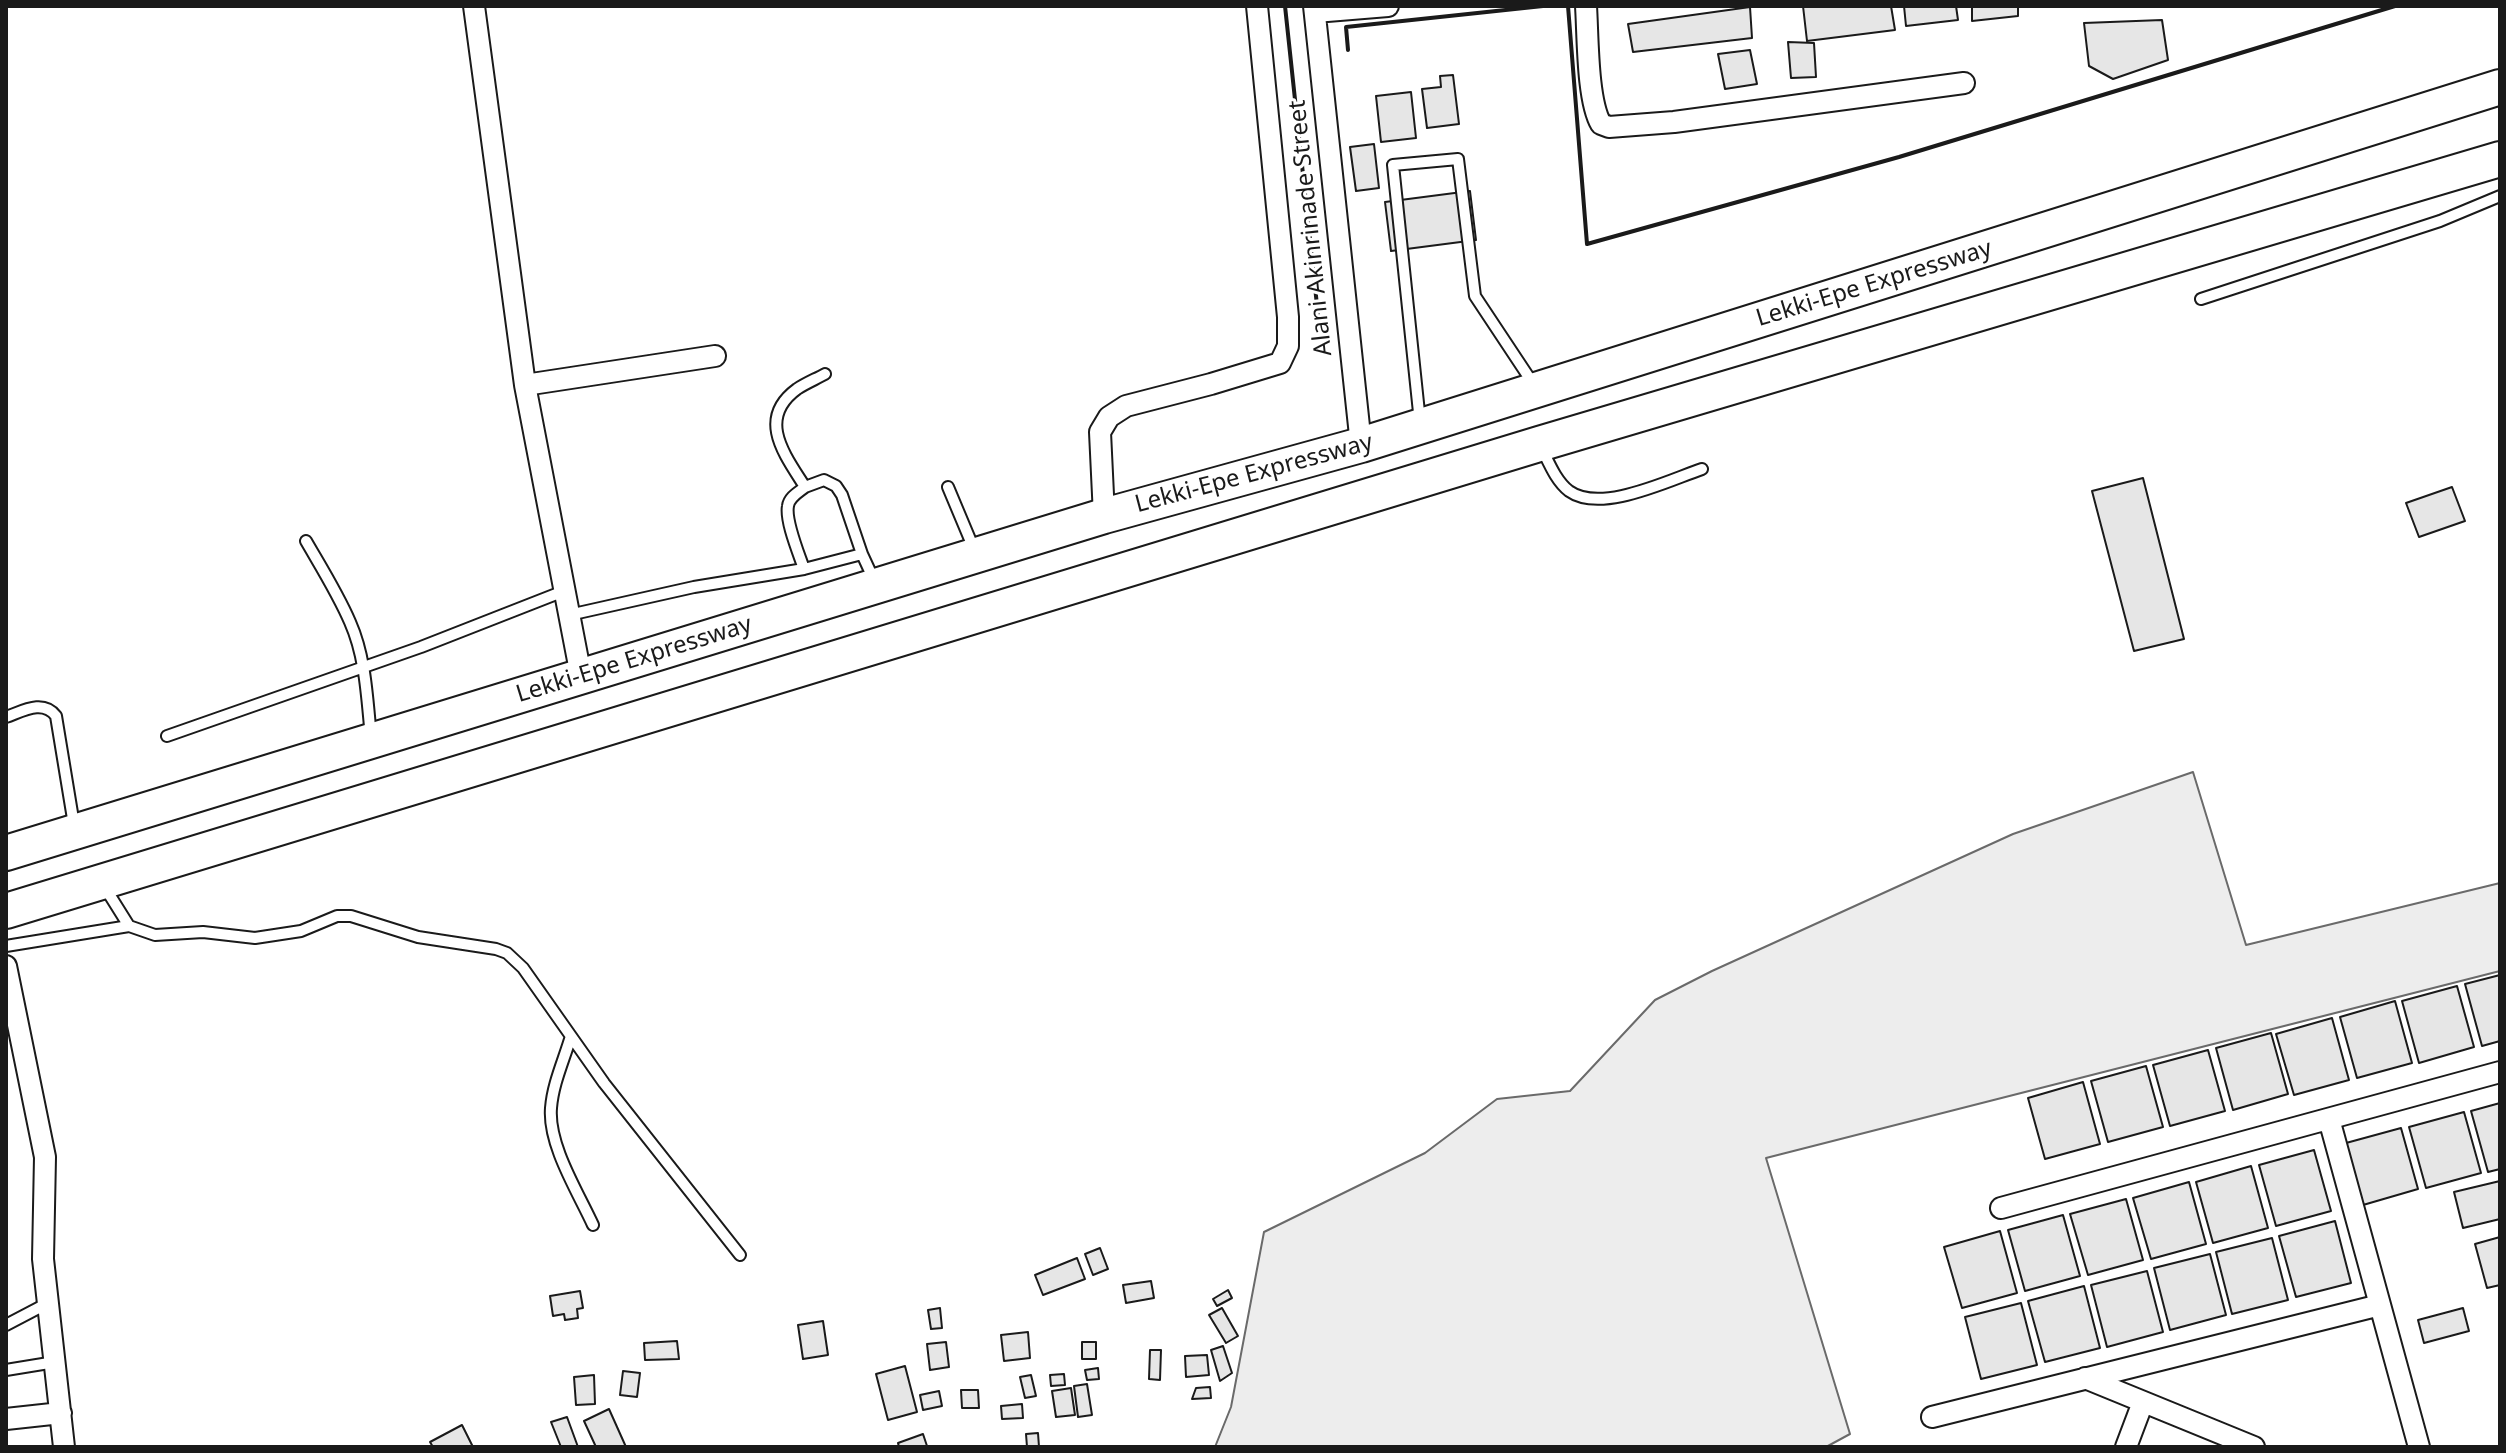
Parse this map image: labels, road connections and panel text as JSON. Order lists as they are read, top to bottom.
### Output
{
  "streets": {
    "highway": ["Lekki-Epe Expressway"],
    "street": ["Alani Akinrinade Street"]
  },
  "crossings": [
    ["Alani Akinrinade Street", "Lekki-Epe Expressway"]
  ]
}
